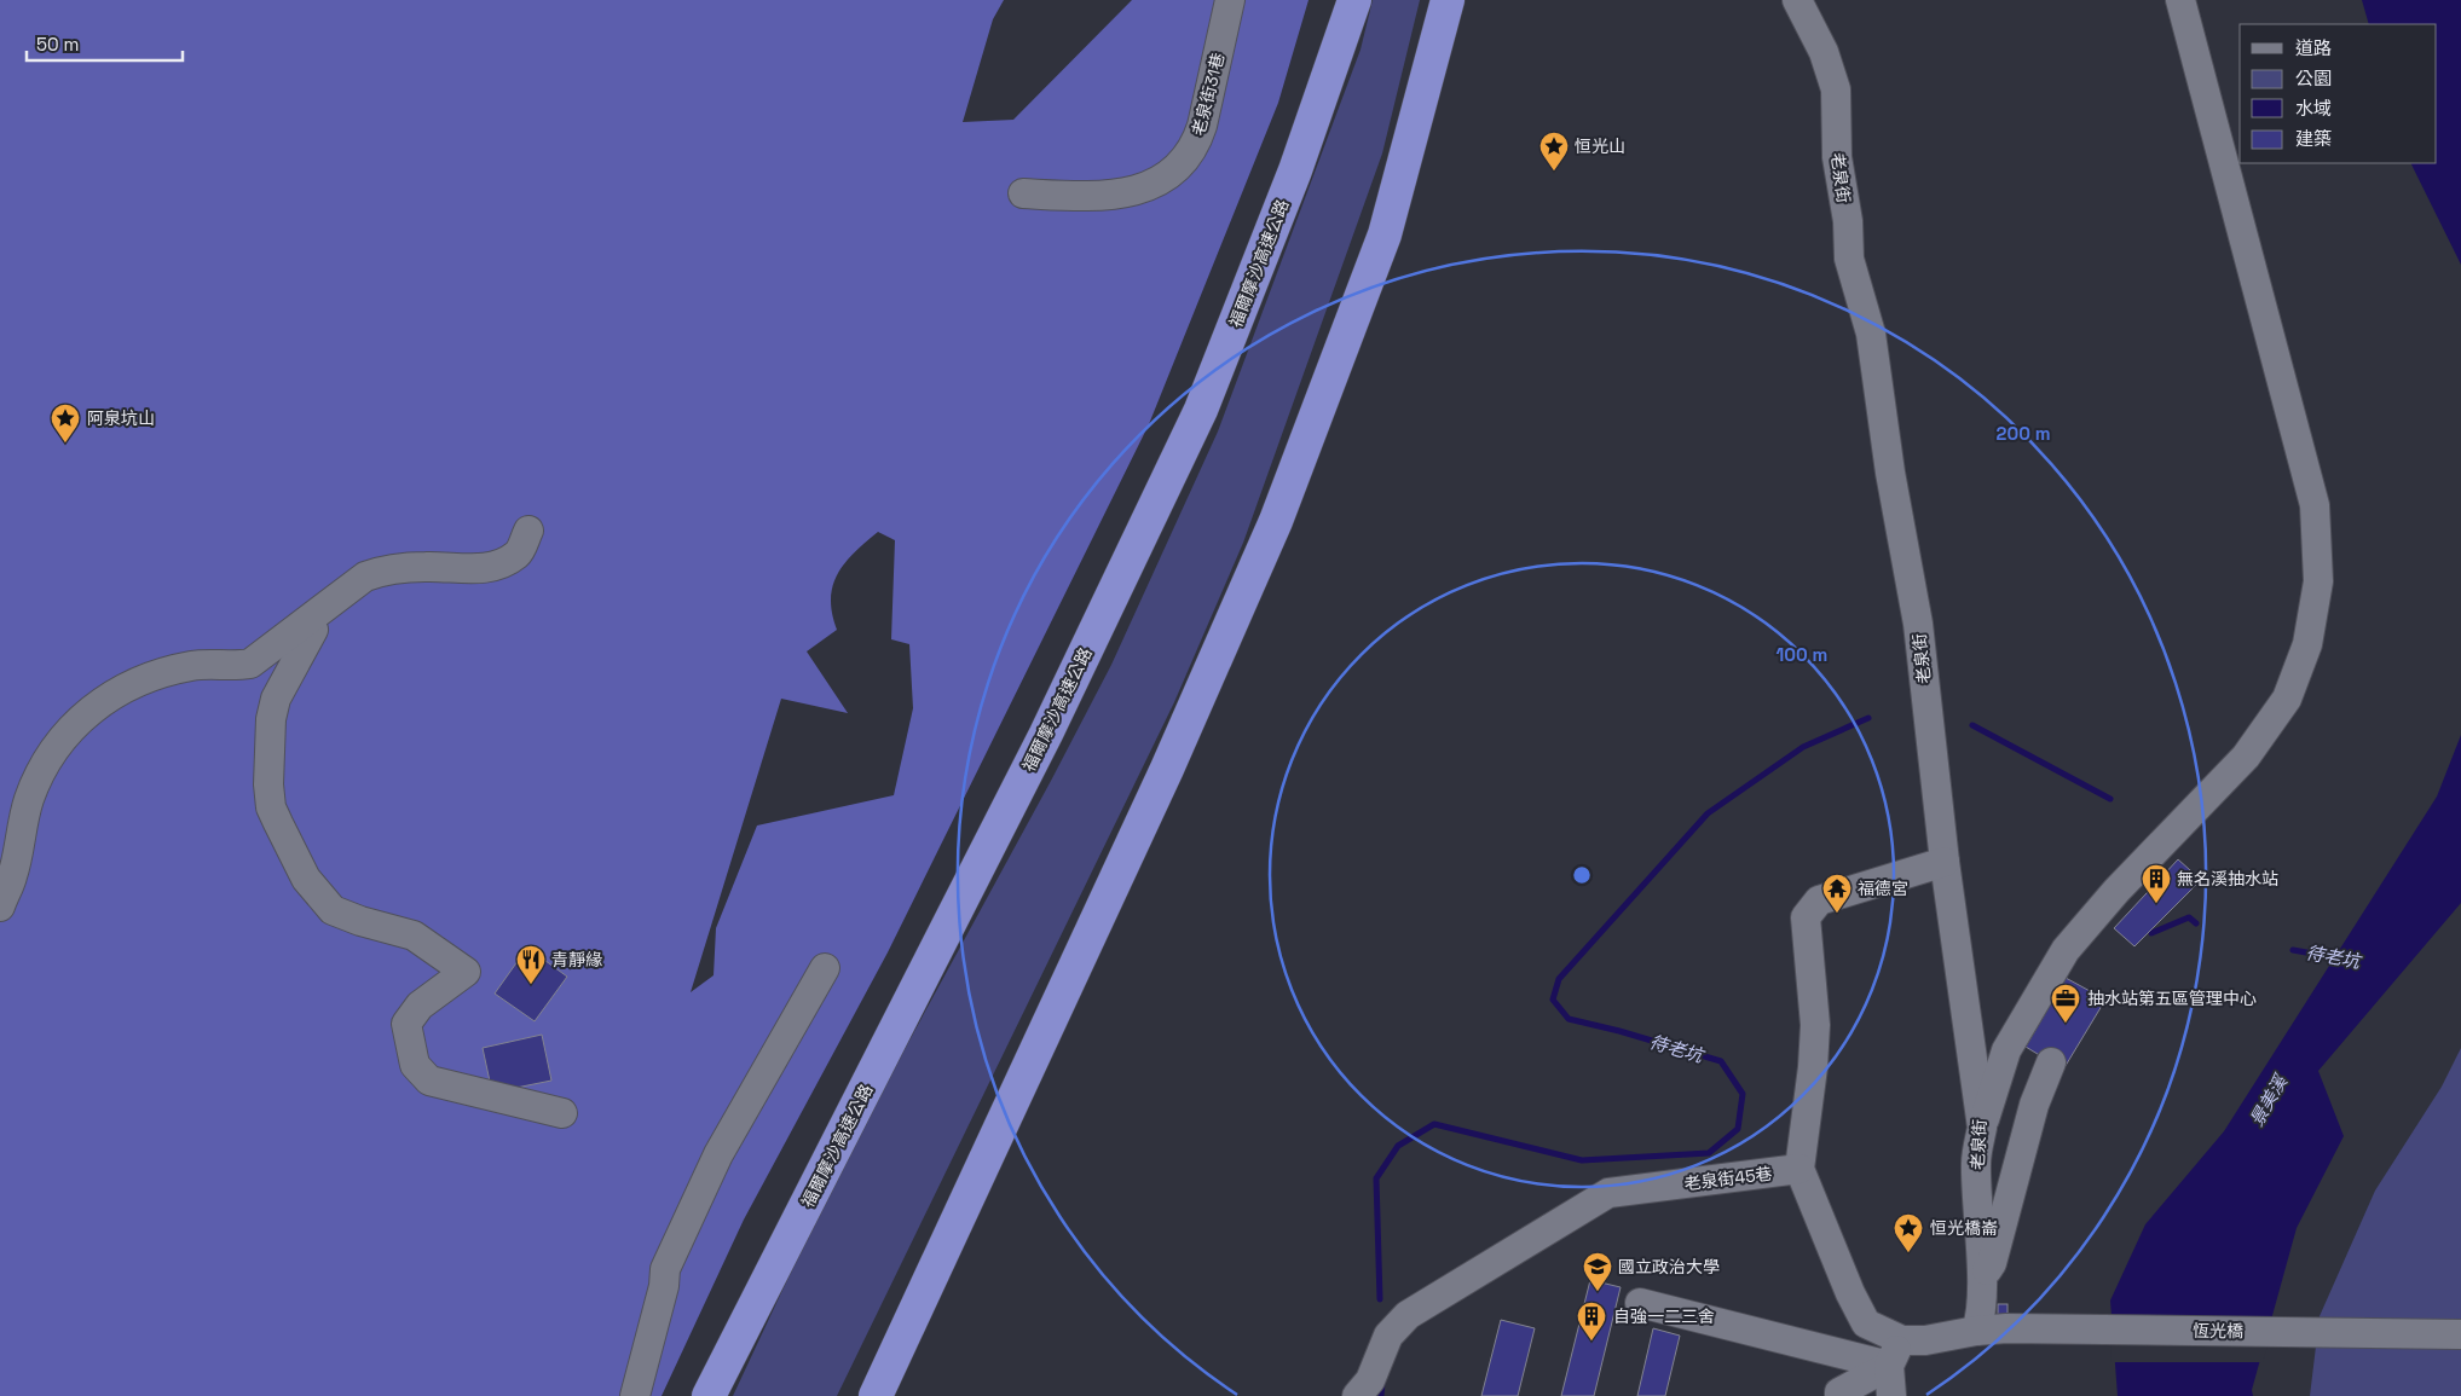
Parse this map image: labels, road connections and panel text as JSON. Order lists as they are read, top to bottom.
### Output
{
  "streets": {
    "highway": ["福爾摩沙高速公路"],
    "street": [
      "老泉街31巷",
      "老泉街",
      "老泉街45巷",
      "恆光橋"
    ]
  },
  "crossings": [
    ["老泉街", "恆光橋"]
  ],
  "water": ["待老坑", "景美溪"],
  "places": {
    "place": ["恒光山", "阿泉坑山", "恒光橋崙"],
    "building": ["無名溪抽水站", "自強一二三舍"],
    "temple": ["福德宮"],
    "restaurant": ["青靜緣"],
    "office": ["抽水站第五區管理中心"],
    "school or university": ["國立政治大學"]
  },
  "legend": [
    "道路",
    "公園",
    "水域",
    "建築"
  ],
  "scale_bar": "50 m",
  "rings": ["200 m", "100 m"]
}
